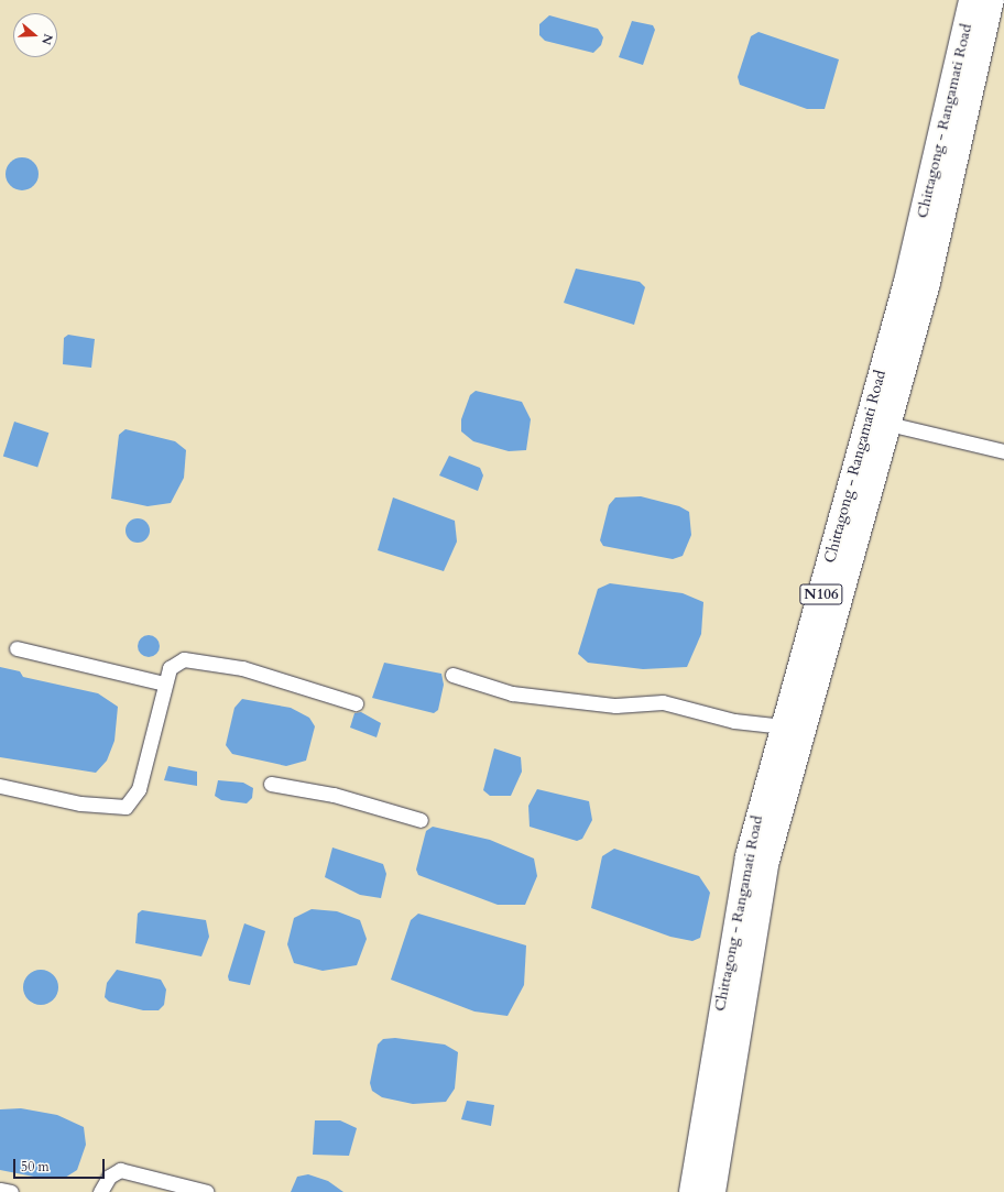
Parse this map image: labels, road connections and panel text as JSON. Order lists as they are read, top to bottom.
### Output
{
  "streets": {
    "highway": ["Chittagong - Rangamati Road", "N106"]
  },
  "scale_bar": "50 m",
  "north": "right"
}
